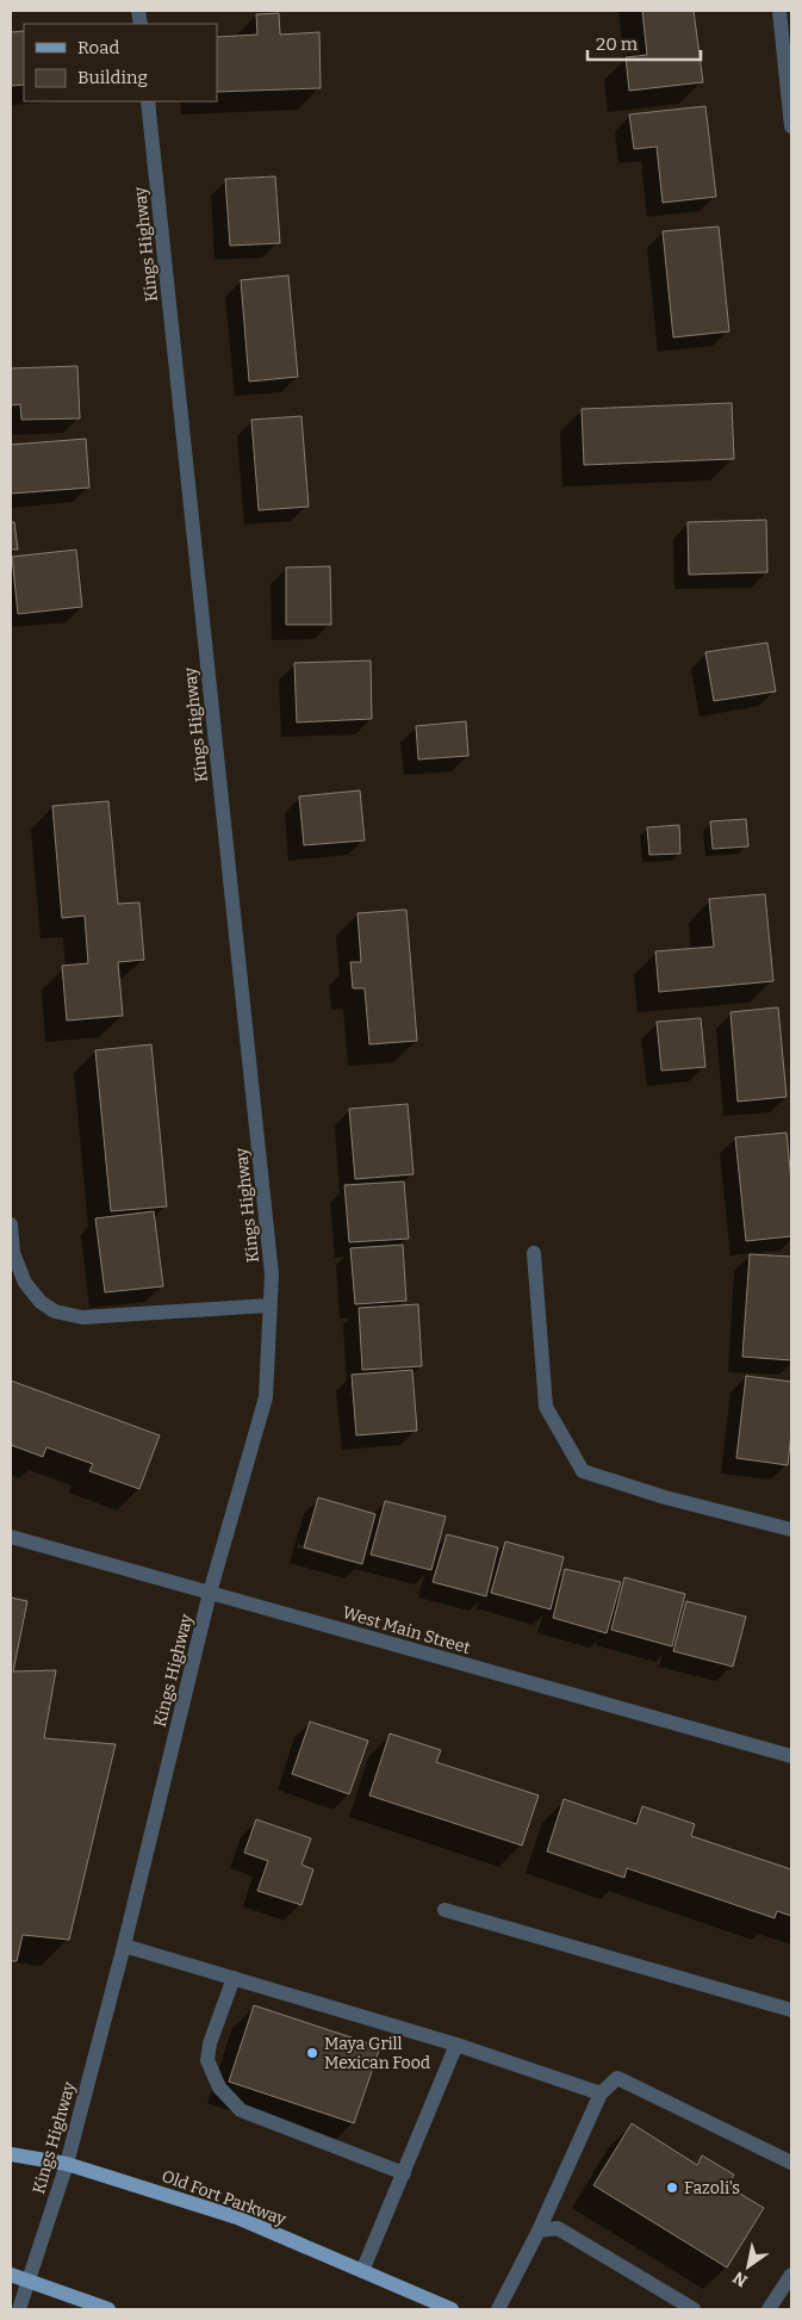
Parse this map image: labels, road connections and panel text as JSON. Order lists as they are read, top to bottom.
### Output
{
  "streets": {
    "main road": ["Old Fort Parkway"],
    "street": ["Kings Highway", "West Main Street"]
  },
  "crossings": [
    ["Kings Highway", "West Main Street"],
    ["Kings Highway", "Old Fort Parkway"]
  ],
  "places": ["Maya Grill Mexican Food", "Fazoli's"],
  "legend": ["Road", "Building"],
  "scale_bar": "20 m",
  "north": "bottom left"
}
